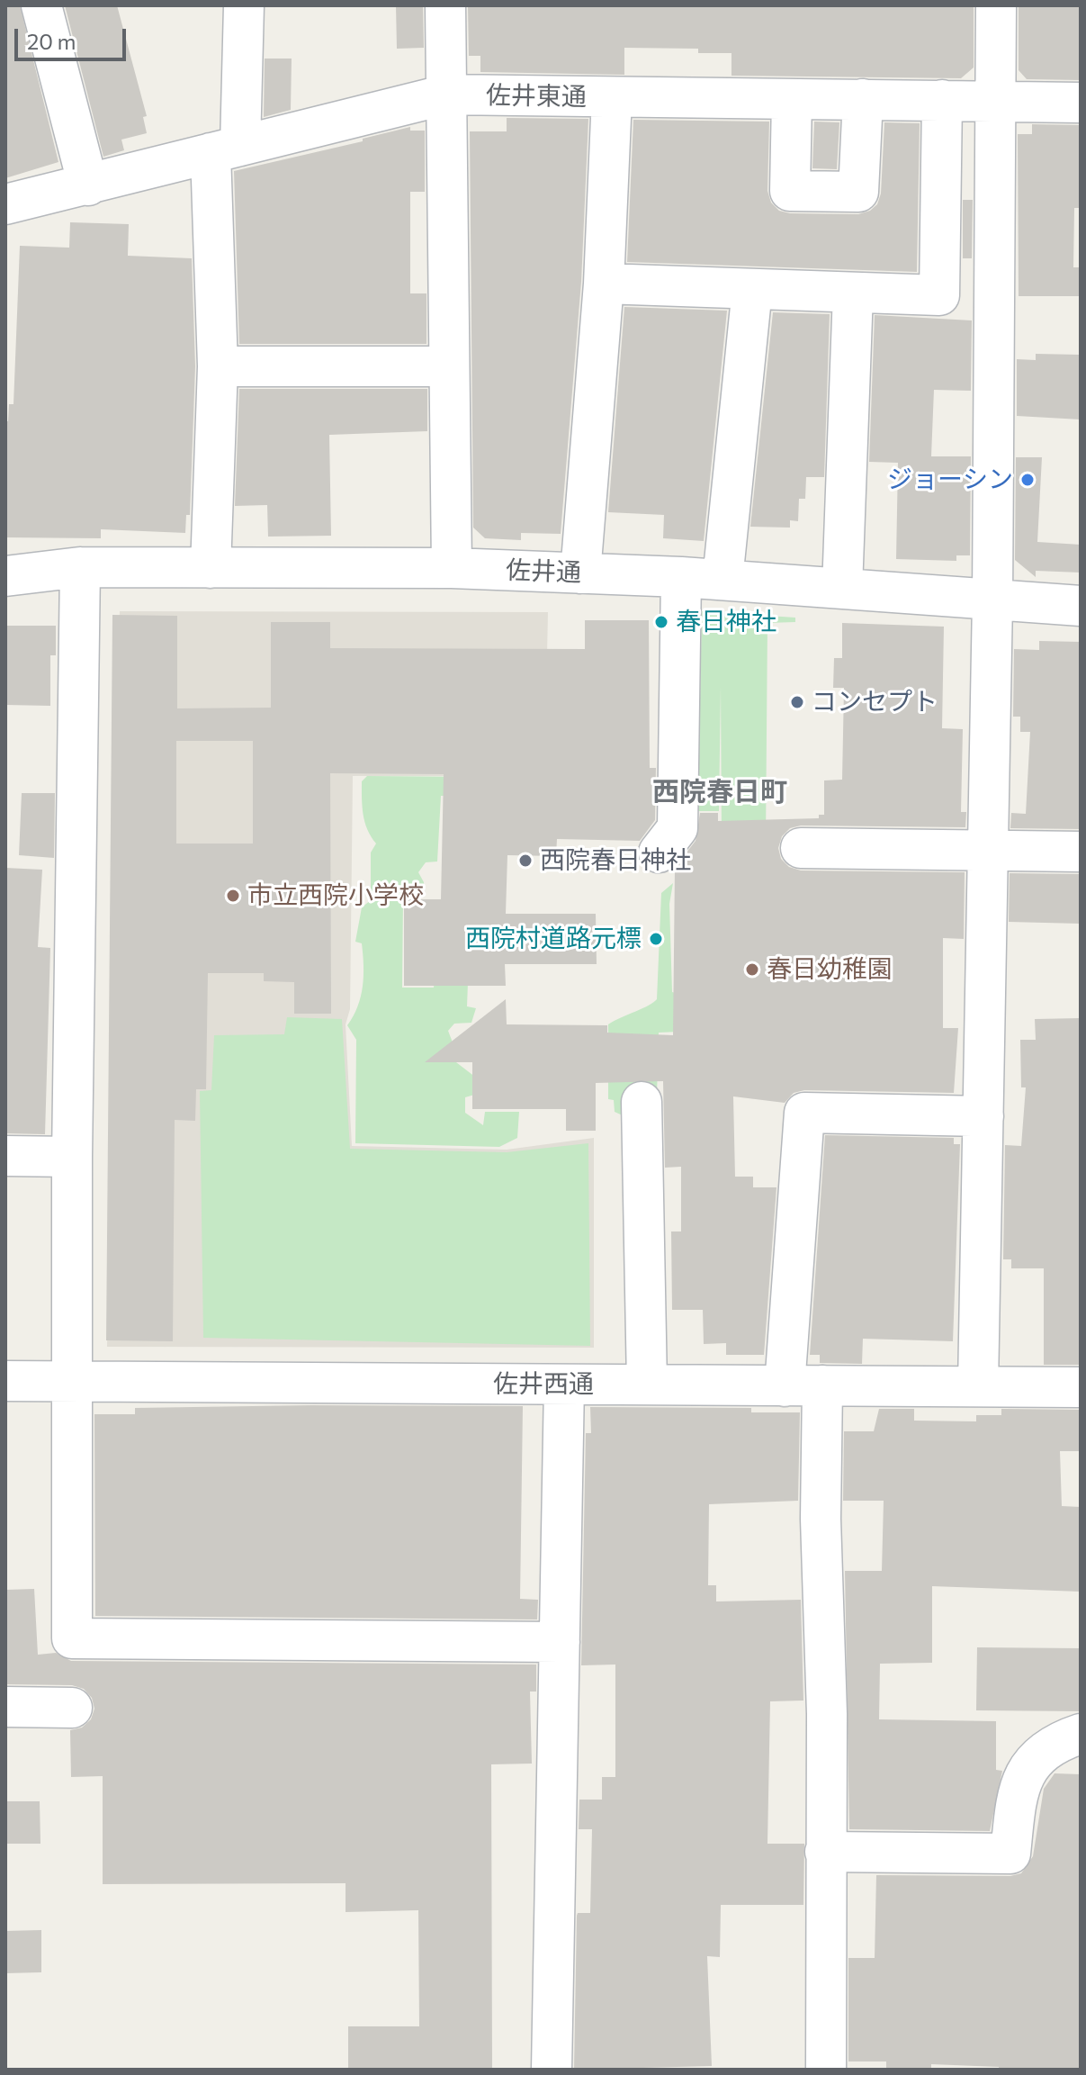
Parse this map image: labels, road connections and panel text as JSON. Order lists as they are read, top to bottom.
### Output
{
  "streets": {
    "street": ["佐井東通", "佐井通", "佐井西通"]
  },
  "districts": ["西院春日町"],
  "places": [
    "ジョーシン",
    "春日神社",
    "コンセプト",
    "西院春日神社",
    "市立西院小学校",
    "西院村道路元標",
    "春日幼稚園"
  ],
  "scale_bar": "20 m"
}
